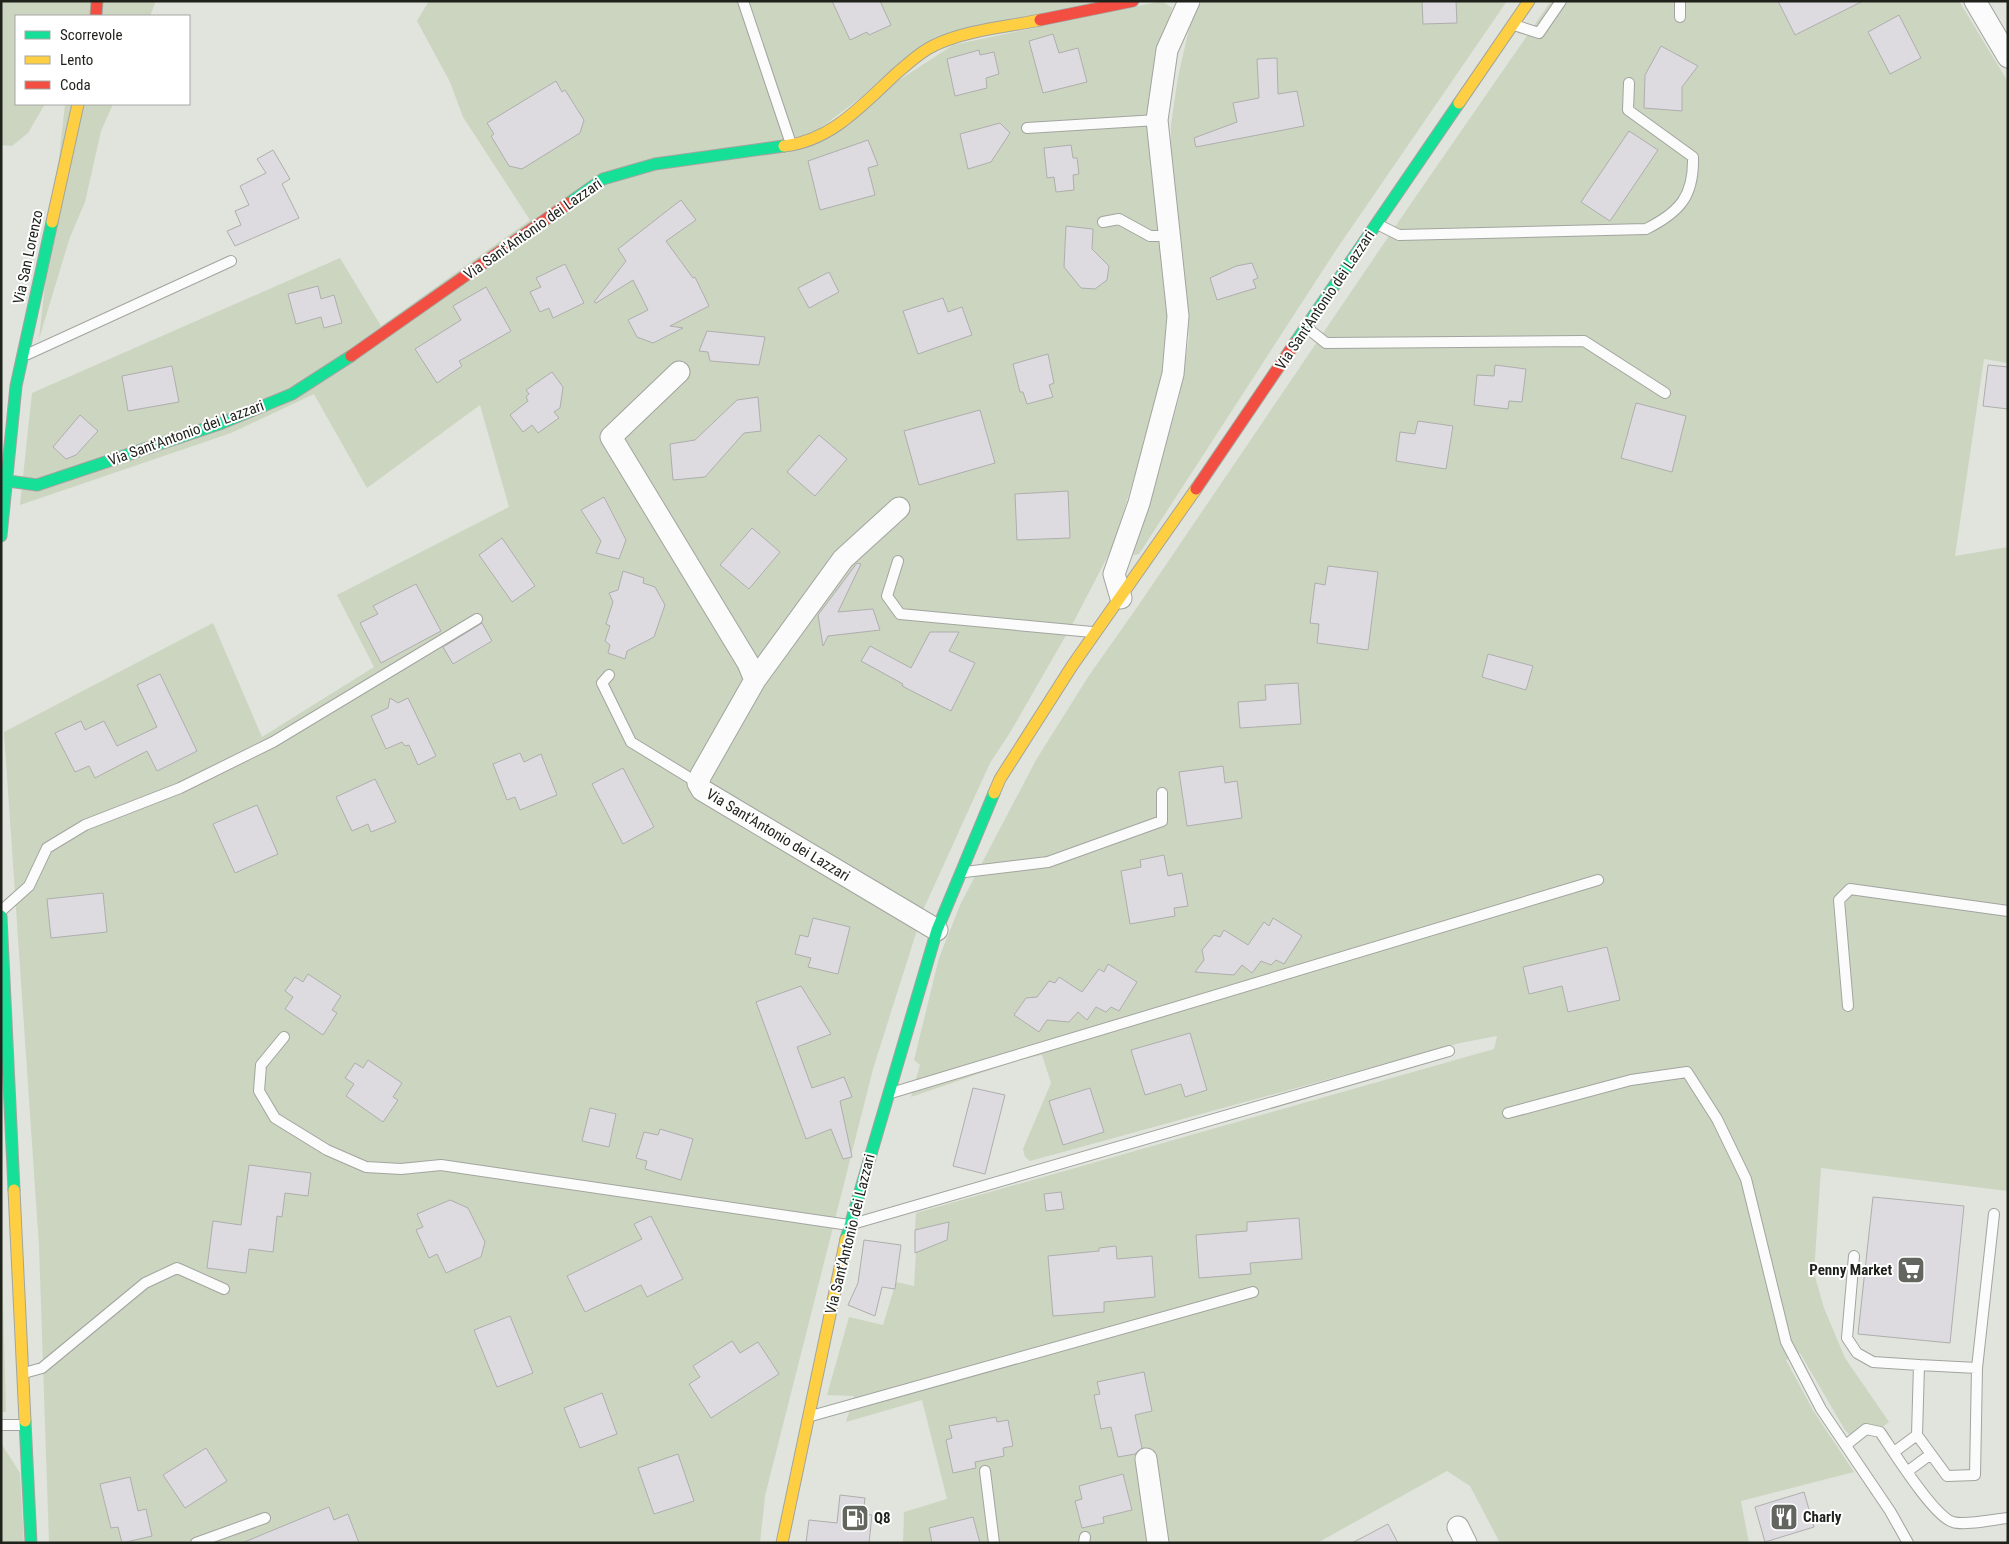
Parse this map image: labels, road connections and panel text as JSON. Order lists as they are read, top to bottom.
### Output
{
  "streets": {
    "street": ["Via Sant'Antonio dei Lazzari", "Via San Lorenzo"]
  },
  "crossings": [
    ["Via Sant'Antonio dei Lazzari", "Via San Lorenzo"]
  ],
  "places": {
    "supermarket": ["Penny Market"],
    "restaurant": ["Charly"],
    "fuel station": ["Q8"]
  },
  "legend": ["Scorrevole", "Lento", "Coda"]
}
